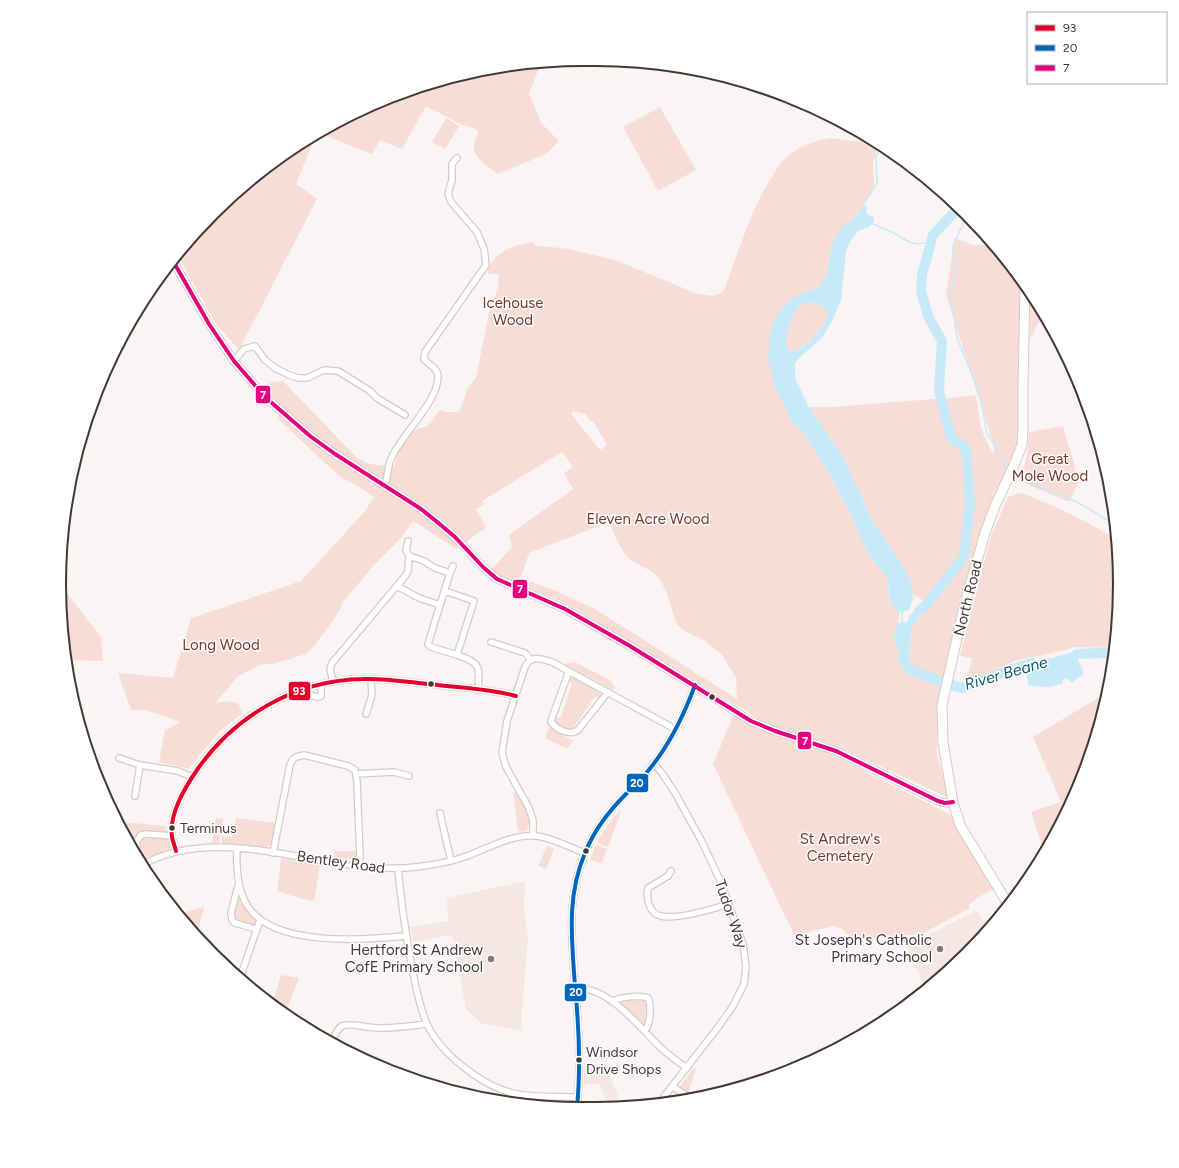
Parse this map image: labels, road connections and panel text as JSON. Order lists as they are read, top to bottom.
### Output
{
  "streets": {
    "main road": ["North Road"],
    "street": ["Bentley Road", "Tudor Way"]
  },
  "water": ["River Beane"],
  "parks": [
    "Icehouse Wood",
    "Great Mole Wood",
    "Eleven Acre Wood",
    "Long Wood",
    "St Andrew's Cemetery"
  ],
  "places": [
    "Terminus",
    "St Joseph's Catholic Primary School",
    "Hertford St Andrew CofE Primary School",
    "Windsor Drive Shops"
  ],
  "lines": ["transit line 7", "transit line 93", "transit line 20"],
  "legend": ["93", "20", "7"]
}
